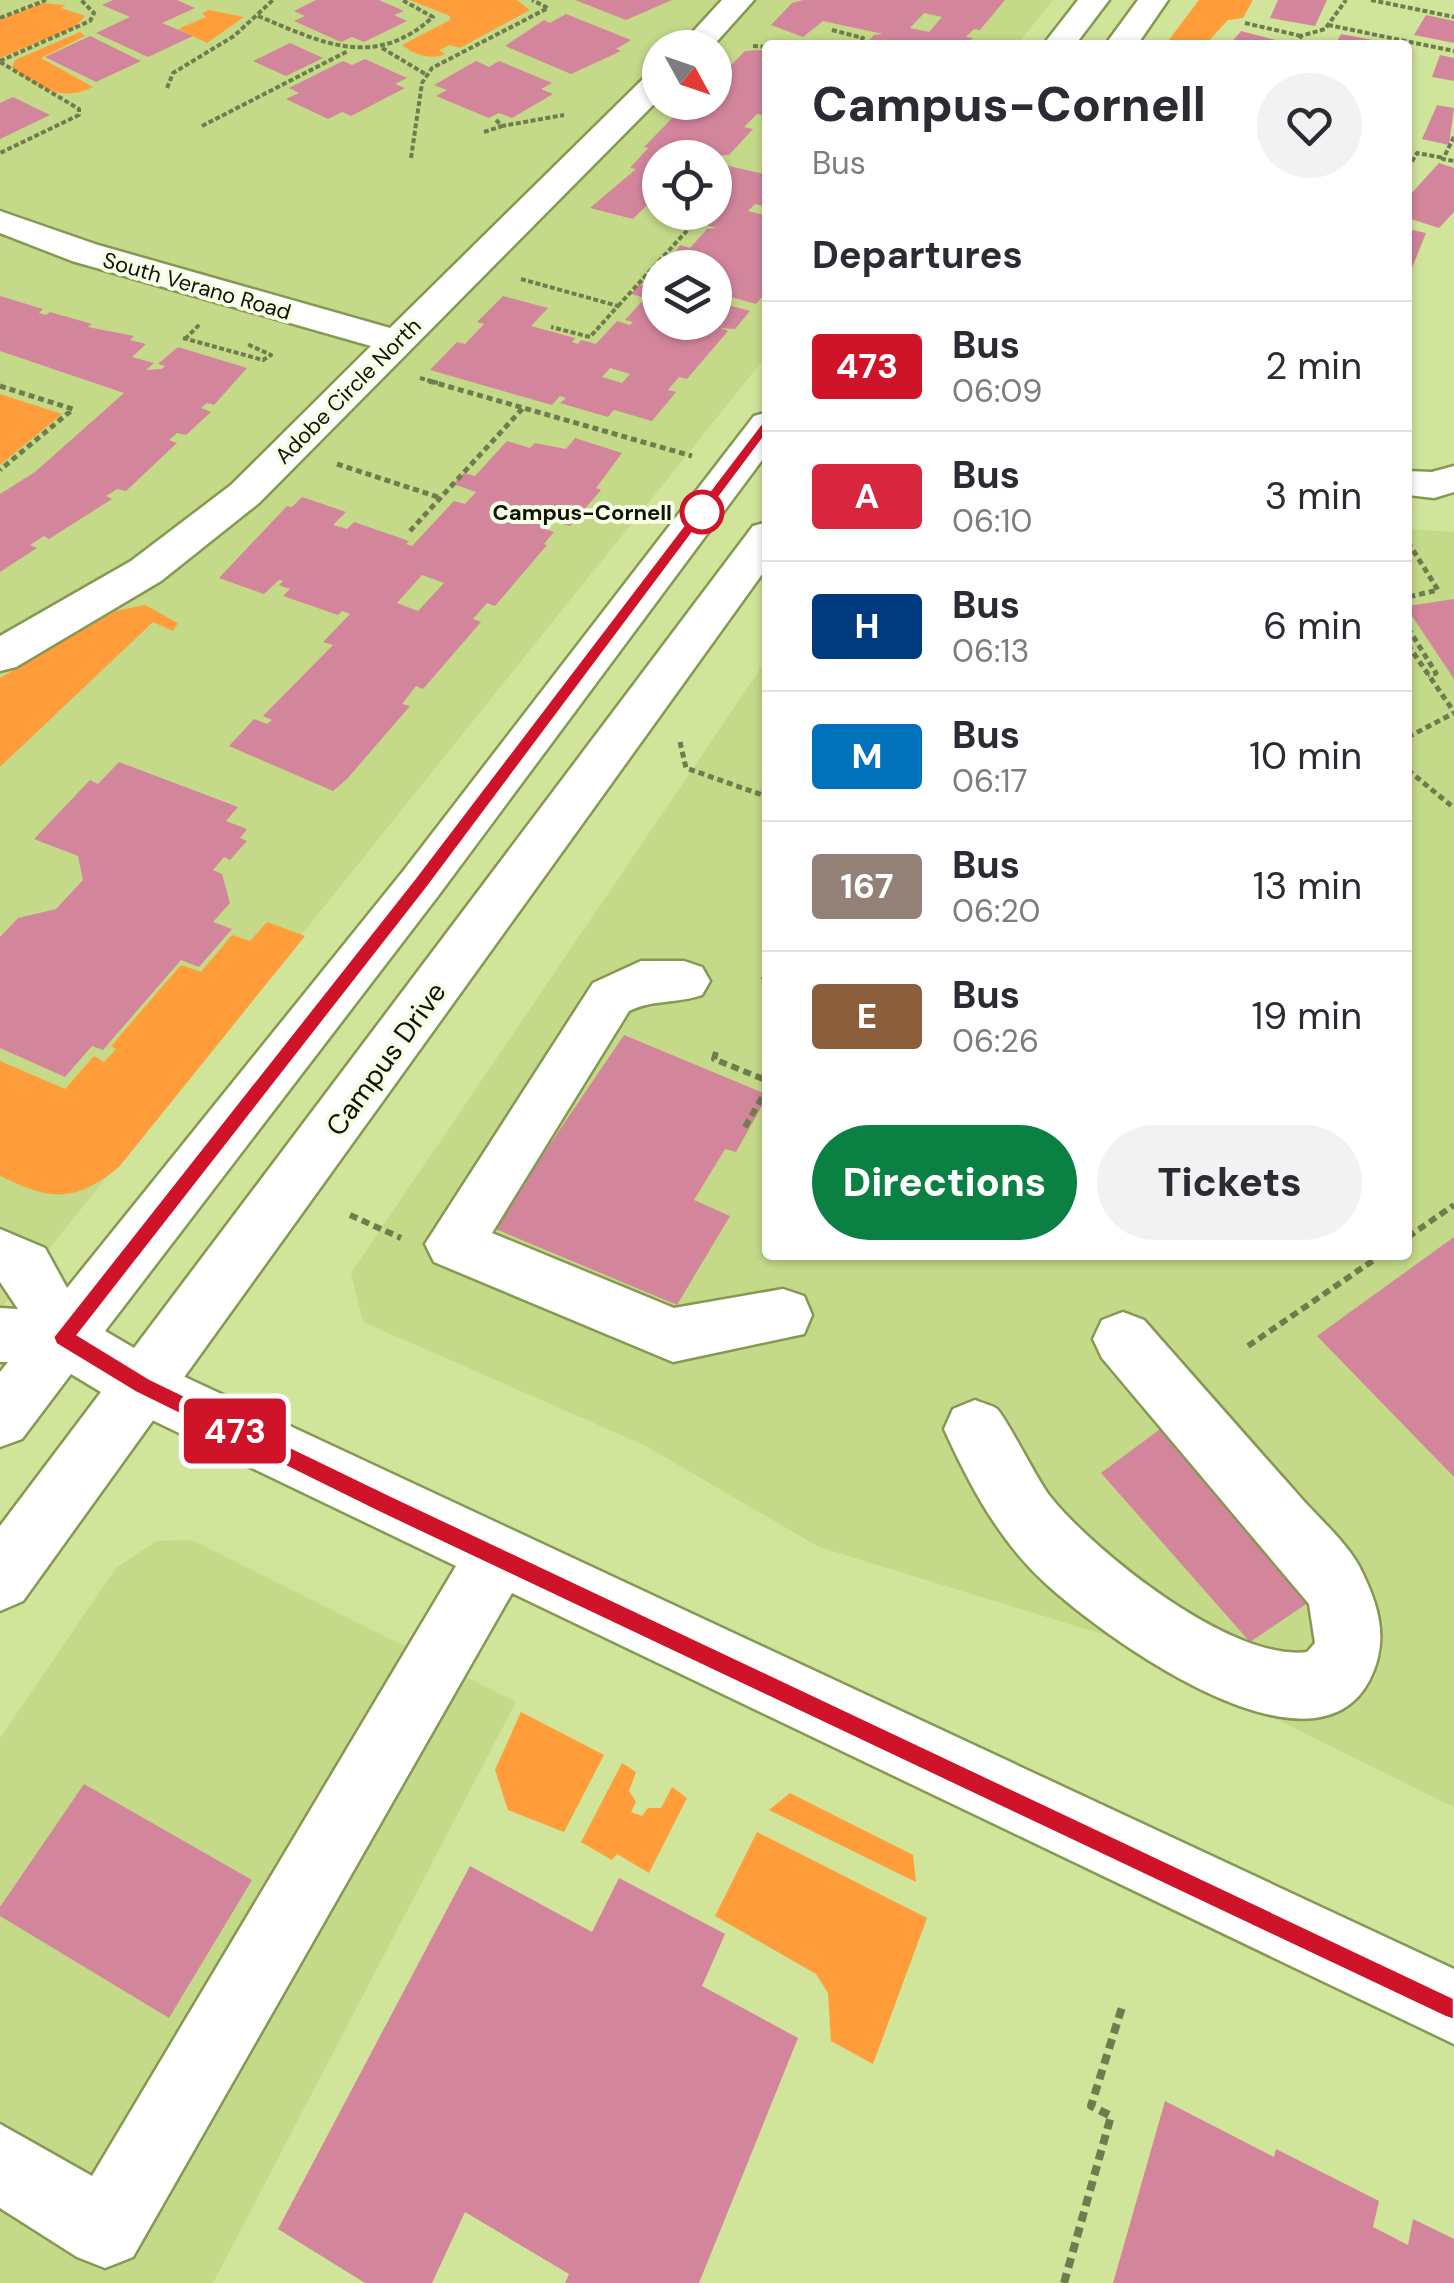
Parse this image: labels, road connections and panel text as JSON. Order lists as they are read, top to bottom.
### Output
{
  "streets": {
    "main road": ["South Verano Road", "Adobe Circle North", "Campus Drive"]
  },
  "crossings": [
    ["South Verano Road", "Adobe Circle North"]
  ],
  "places": ["Campus-Cornell"],
  "lines": ["bus line 473"],
  "north": "bottom right",
  "page": {
    "on_map": "473",
    "heading": [
      ["Campus-Cornell", "Bus"],
      "Departures"
    ],
    "list": [
      {
        "mark": "473",
        "name": "Bus",
        "note": "06:09",
        "value": "2 min"
      },
      {
        "mark": "A",
        "name": "Bus",
        "note": "06:10",
        "value": "3 min"
      },
      {
        "mark": "H",
        "name": "Bus",
        "note": "06:13",
        "value": "6 min"
      },
      {
        "mark": "M",
        "name": "Bus",
        "note": "06:17",
        "value": "10 min"
      },
      {
        "mark": "167",
        "name": "Bus",
        "note": "06:20",
        "value": "13 min"
      },
      {
        "mark": "E",
        "name": "Bus",
        "note": "06:26",
        "value": "19 min"
      }
    ],
    "buttons": ["Directions", "Tickets"]
  }
}
